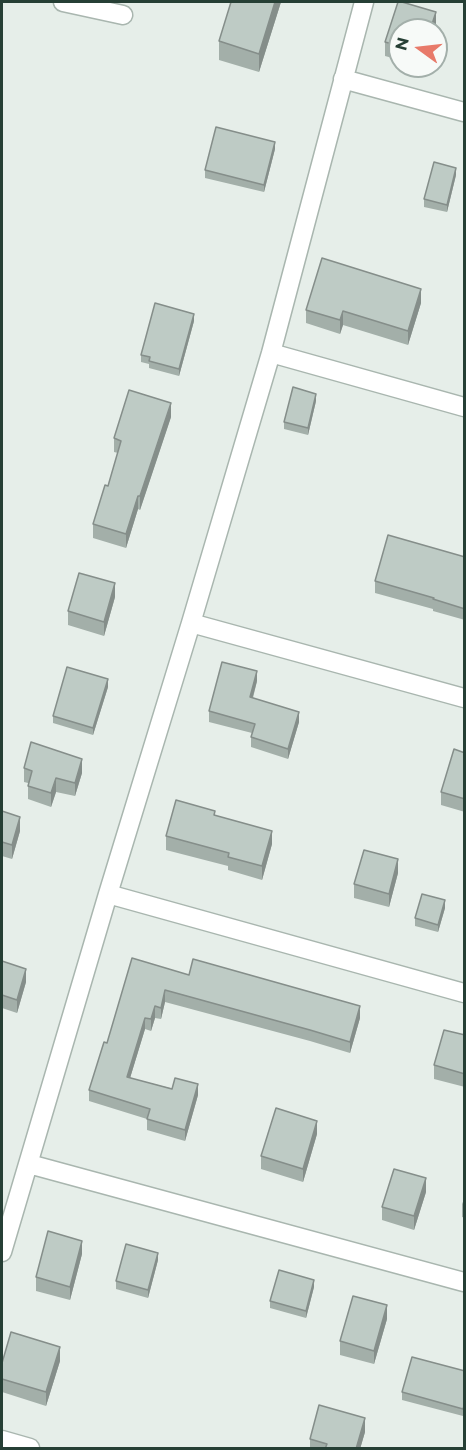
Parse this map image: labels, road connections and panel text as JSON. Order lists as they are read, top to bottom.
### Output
{
  "north": "left"
}
